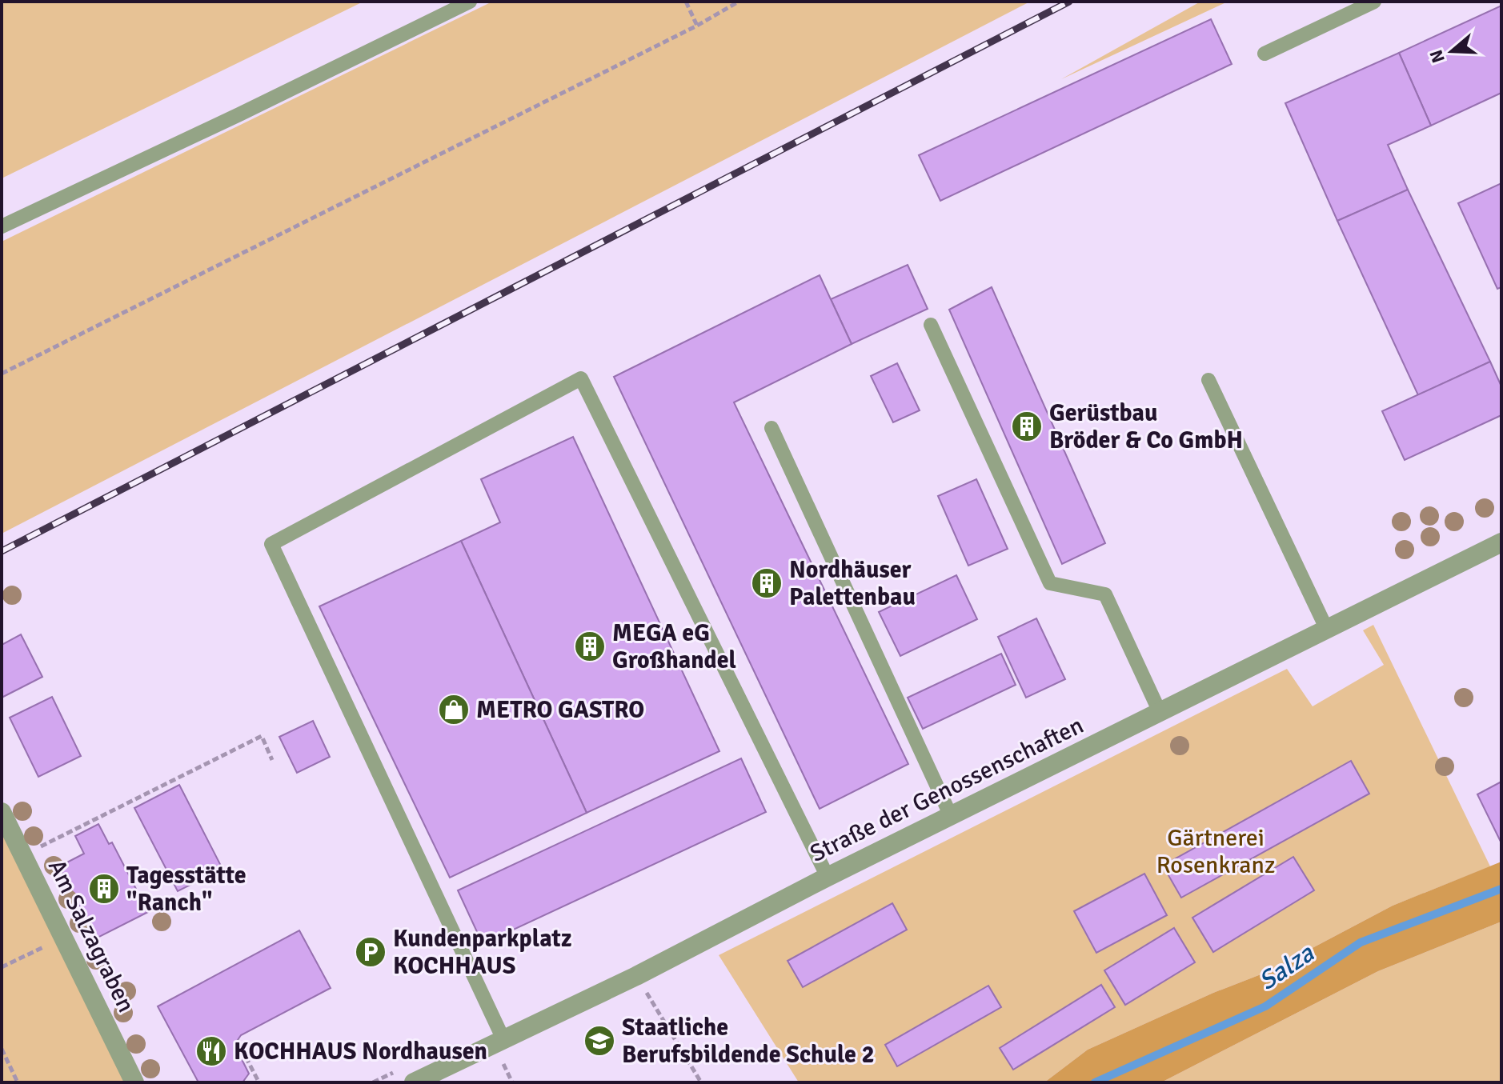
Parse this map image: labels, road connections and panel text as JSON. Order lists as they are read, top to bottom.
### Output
{
  "streets": {
    "street": ["Straße der Genossenschaften", "Am Salzagraben"]
  },
  "water": ["Salza"],
  "parks": ["Gärtnerei Rosenkranz"],
  "places": {
    "building": [
      "Gerüstbau Bröder & Co GmbH",
      "Nordhäuser Palettenbau",
      "MEGA eG Großhandel",
      "Tagesstätte \"Ranch\""
    ],
    "shop": ["METRO GASTRO"],
    "parking": ["Kundenparkplatz KOCHHAUS"],
    "school or university": ["Staatliche Berufsbildende Schule 2"],
    "restaurant": ["KOCHHAUS Nordhausen"]
  },
  "north": "left"
}
